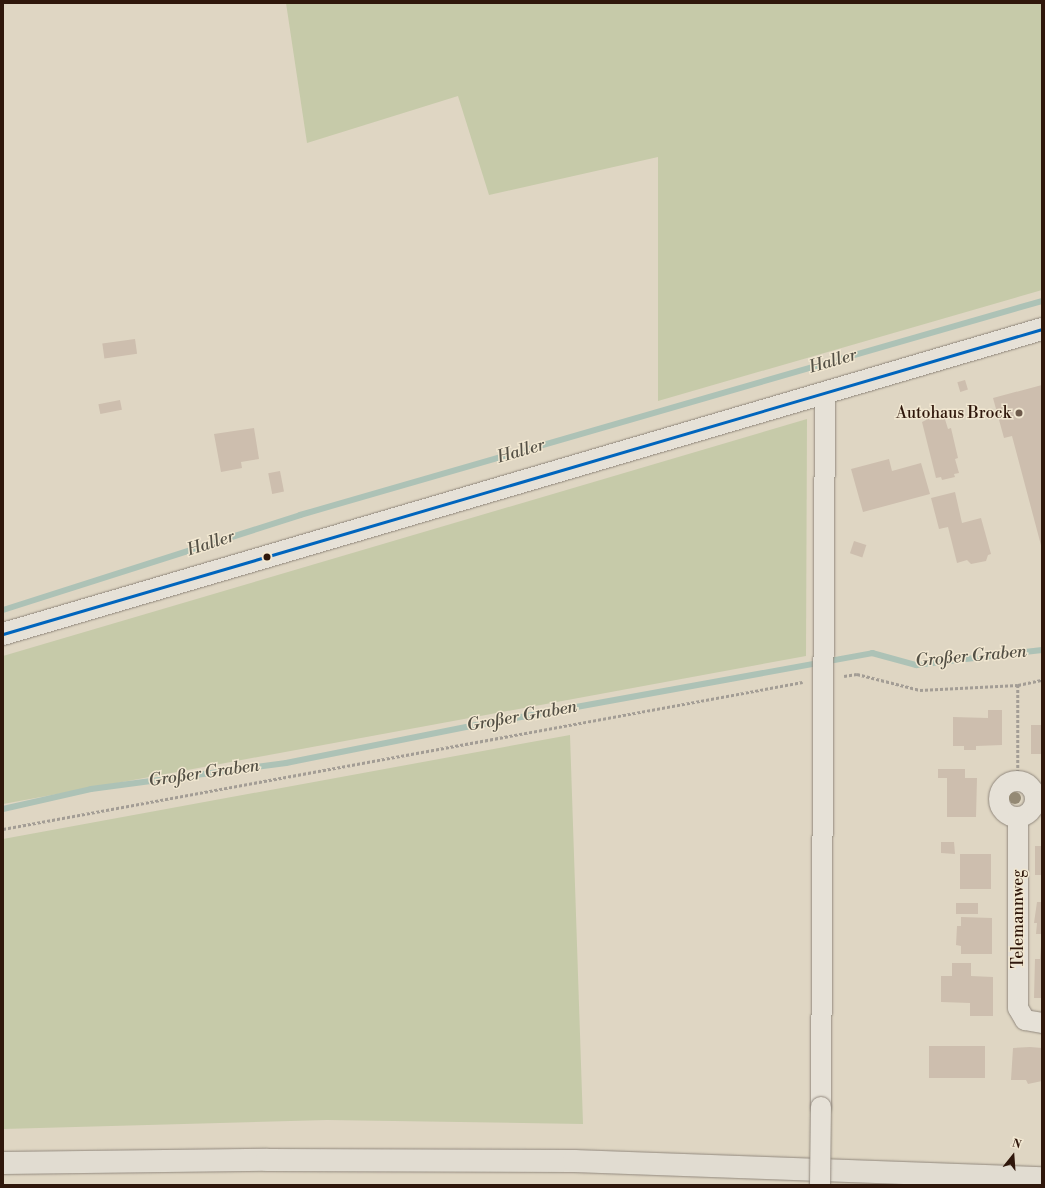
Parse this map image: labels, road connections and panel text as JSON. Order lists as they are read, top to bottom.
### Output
{
  "streets": {
    "street": ["Telemannweg"]
  },
  "water": ["Haller", "Großer Graben"],
  "places": ["Autohaus Brock"],
  "north": "top"
}
